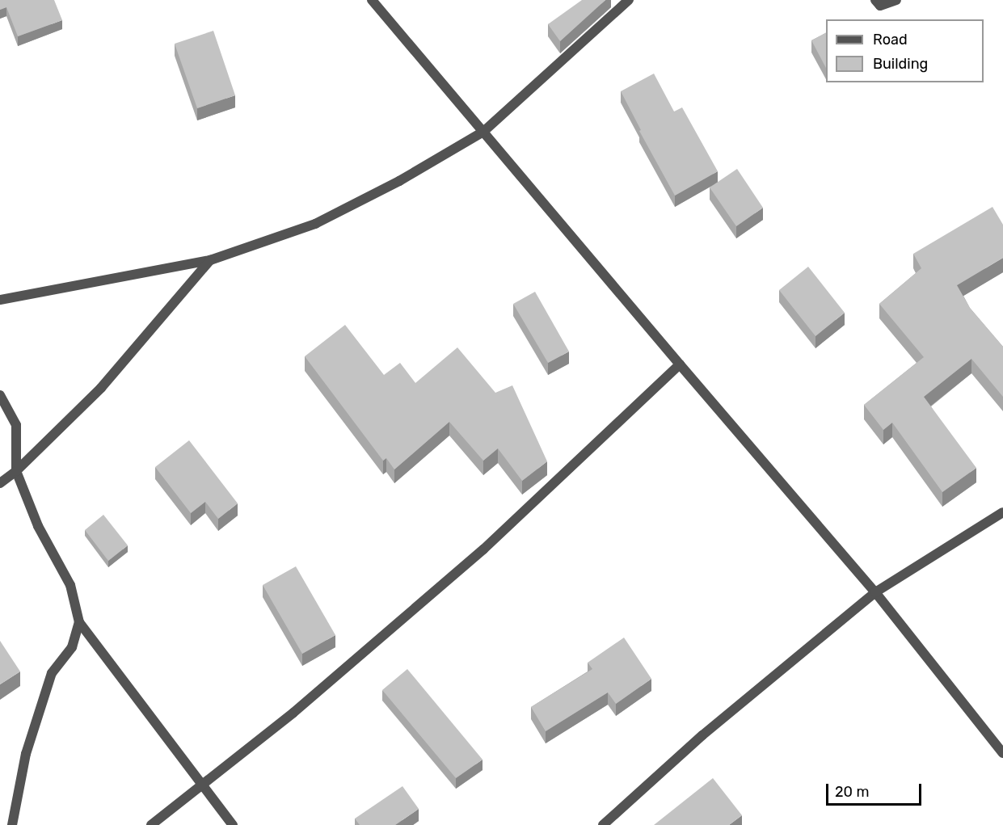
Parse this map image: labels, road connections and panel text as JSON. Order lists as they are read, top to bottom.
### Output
{
  "legend": ["Road", "Building"],
  "scale_bar": "20 m"
}
